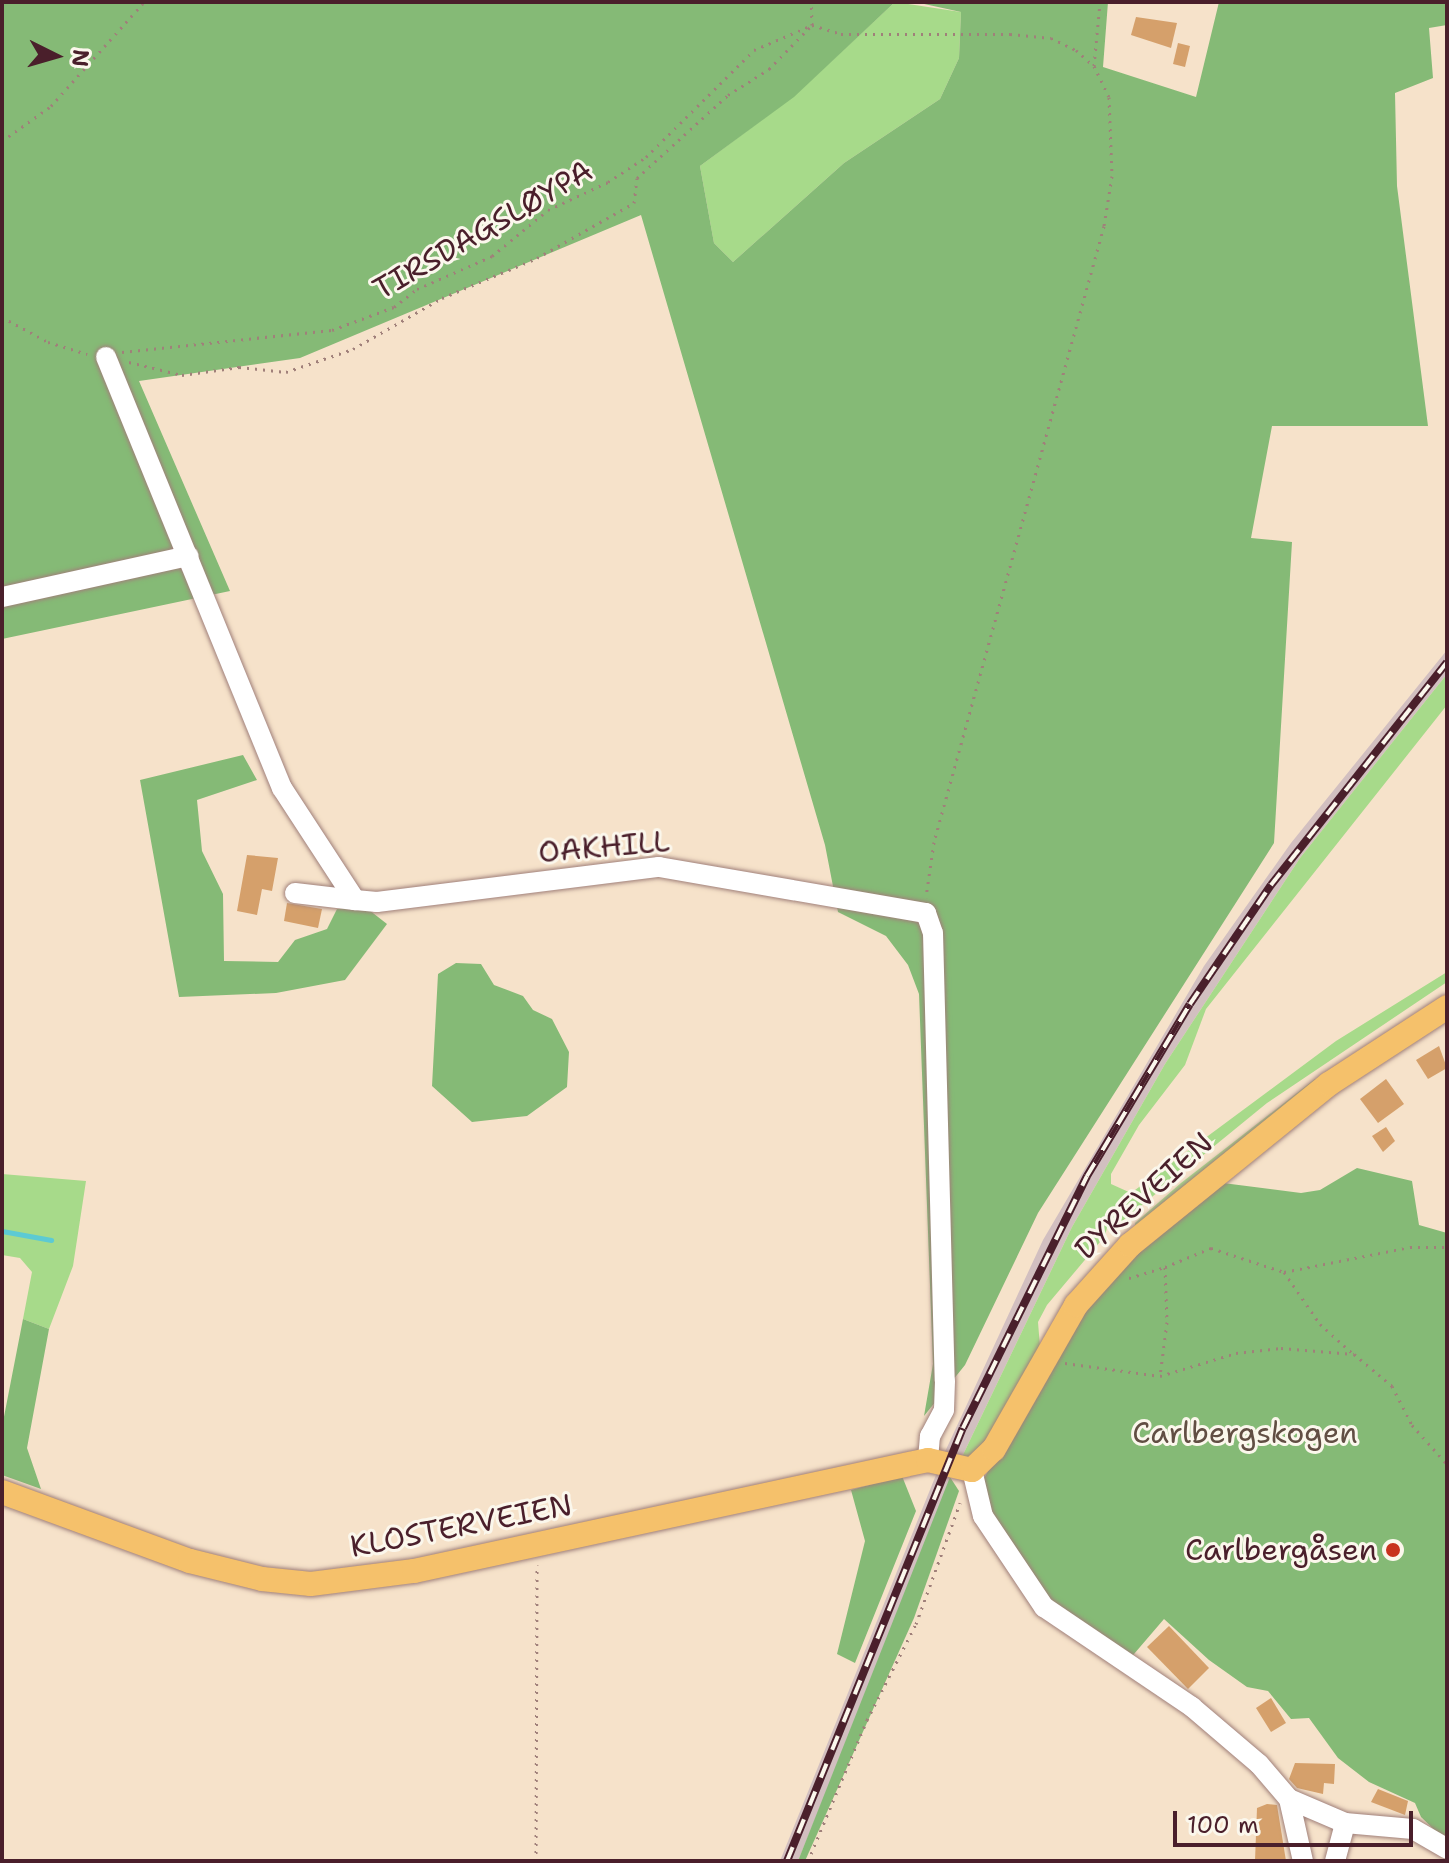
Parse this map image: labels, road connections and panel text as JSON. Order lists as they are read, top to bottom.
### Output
{
  "streets": {
    "main road": ["DYREVEIEN", "KLOSTERVEIEN"],
    "street": ["OAKHILL"],
    "path": ["TIRSDAGSLØYPA"]
  },
  "parks": ["Carlbergskogen"],
  "places": ["Carlbergåsen"],
  "scale_bar": "100 m",
  "north": "right"
}
